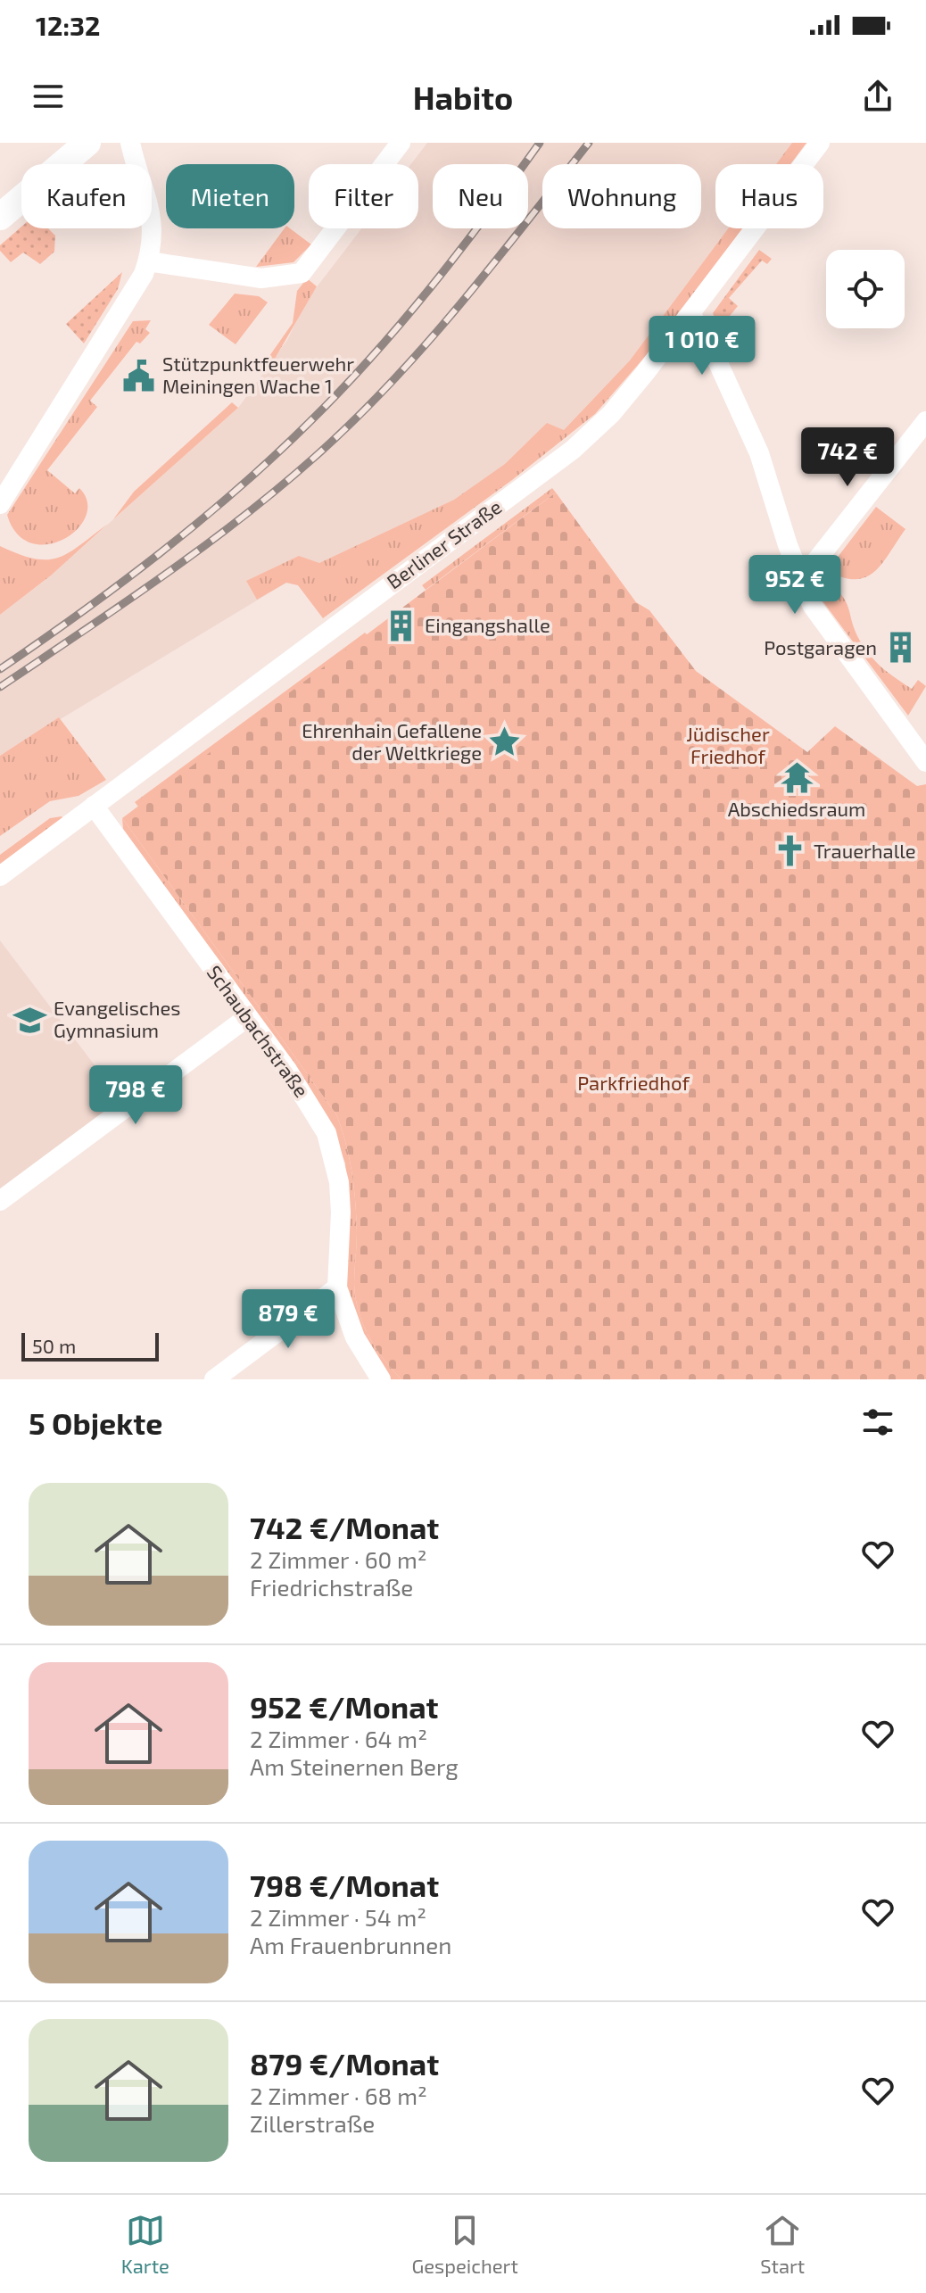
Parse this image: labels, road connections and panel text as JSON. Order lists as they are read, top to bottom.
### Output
{
  "streets": {
    "street": ["Berliner Straße", "Schaubachstraße"]
  },
  "crossings": [
    ["Berliner Straße", "Schaubachstraße"]
  ],
  "parks": ["Jüdischer Friedhof", "Parkfriedhof"],
  "places": {
    "public building": ["Stützpunktfeuerwehr Meiningen Wache 1"],
    "building": ["Eingangshalle", "Postgaragen"],
    "place": ["Ehrenhain Gefallene der Weltkriege"],
    "temple": ["Abschiedsraum"],
    "church": ["Trauerhalle"],
    "school or university": ["Evangelisches Gymnasium"]
  },
  "scale_bar": "50 m",
  "page": {
    "status": "12:32",
    "header": "Habito",
    "chip": [
      "Kaufen",
      "Mieten",
      "Filter",
      "Neu",
      "Wohnung",
      "Haus"
    ],
    "price": [
      "1 010 €",
      "742 €",
      "952 €",
      "798 €",
      "879 €"
    ],
    "scale": "50 m",
    "heading": "5 Objekte",
    "list": [
      {
        "name": "742 €/Monat",
        "note": "2 Zimmer · 60 m² · Friedrichstraße"
      },
      {
        "name": "952 €/Monat",
        "note": "2 Zimmer · 64 m² · Am Steinernen Berg"
      },
      {
        "name": "798 €/Monat",
        "note": "2 Zimmer · 54 m² · Am Frauenbrunnen"
      },
      {
        "name": "879 €/Monat",
        "note": "2 Zimmer · 68 m² · Zillerstraße"
      }
    ],
    "tabs": ["Karte", "Gespeichert", "Start"]
  }
}
